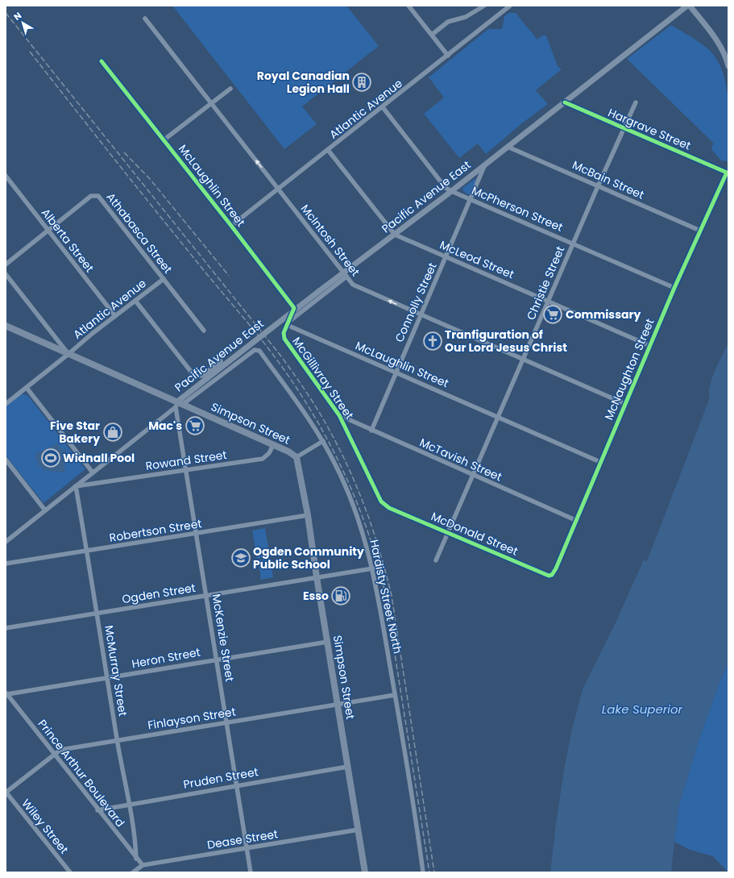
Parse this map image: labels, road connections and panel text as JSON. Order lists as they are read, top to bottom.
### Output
{
  "streets": {
    "main road": ["Simpson Street"],
    "street": [
      "Atlantic Avenue",
      "Hargrave Street",
      "McBain Street",
      "McLaughlin Street",
      "Pacific Avenue East",
      "McPherson Street",
      "Athabasca Street",
      "Alberta Street",
      "McIntosh Street",
      "McLeod Street",
      "Christie Street",
      "Connolly Street",
      "McNaughton Street",
      "McGillivray Street",
      "McTavish Street",
      "Rowand Street",
      "Robertson Street",
      "McDonald Street",
      "Ogden Street",
      "Hardisty Street North",
      "McKenzie Street",
      "Heron Street",
      "McMurray Street",
      "Finlayson Street",
      "Prince Arthur Boulevard",
      "Pruden Street",
      "Wiley Street",
      "Dease Street"
    ]
  },
  "crossings": [
    ["Atlantic Avenue", "McLaughlin Street"],
    ["Atlantic Avenue", "McPherson Street"],
    ["Atlantic Avenue", "Athabasca Street"],
    ["Atlantic Avenue", "Alberta Street"],
    ["Atlantic Avenue", "McIntosh Street"],
    ["Atlantic Avenue", "McLeod Street"],
    ["Atlantic Avenue", "Simpson Street"],
    ["Hargrave Street", "Pacific Avenue East"],
    ["Hargrave Street", "Christie Street"],
    ["Hargrave Street", "McNaughton Street"],
    ["McBain Street", "Pacific Avenue East"],
    ["McBain Street", "Christie Street"],
    ["McBain Street", "McNaughton Street"],
    ["McLaughlin Street", "Christie Street"],
    ["McLaughlin Street", "Connolly Street"],
    ["McLaughlin Street", "McNaughton Street"],
    ["McLaughlin Street", "McGillivray Street"],
    ["Pacific Avenue East", "McPherson Street"],
    ["Pacific Avenue East", "McIntosh Street"],
    ["Pacific Avenue East", "McLeod Street"],
    ["Pacific Avenue East", "Connolly Street"],
    ["Pacific Avenue East", "Simpson Street"],
    ["Pacific Avenue East", "Hardisty Street North"],
    ["Pacific Avenue East", "McKenzie Street"],
    ["McPherson Street", "Christie Street"],
    ["McPherson Street", "Connolly Street"],
    ["McPherson Street", "McNaughton Street"],
    ["Athabasca Street", "Alberta Street"],
    ["McIntosh Street", "Christie Street"],
    ["McIntosh Street", "Connolly Street"],
    ["McIntosh Street", "McNaughton Street"],
    ["McLeod Street", "Christie Street"],
    ["McLeod Street", "Connolly Street"],
    ["McLeod Street", "McNaughton Street"],
    ["Christie Street", "McTavish Street"],
    ["Christie Street", "McDonald Street"],
    ["Connolly Street", "McTavish Street"],
    ["McNaughton Street", "McTavish Street"],
    ["McNaughton Street", "McDonald Street"],
    ["McGillivray Street", "McTavish Street"],
    ["McGillivray Street", "McDonald Street"],
    ["Simpson Street", "Rowand Street"],
    ["Simpson Street", "Robertson Street"],
    ["Simpson Street", "Ogden Street"],
    ["Simpson Street", "Hardisty Street North"],
    ["Simpson Street", "McKenzie Street"],
    ["Simpson Street", "Heron Street"],
    ["Simpson Street", "Finlayson Street"],
    ["Simpson Street", "Pruden Street"],
    ["Simpson Street", "Dease Street"],
    ["Rowand Street", "McKenzie Street"],
    ["Rowand Street", "McMurray Street"],
    ["Robertson Street", "McKenzie Street"],
    ["Robertson Street", "McMurray Street"],
    ["Ogden Street", "Hardisty Street North"],
    ["Ogden Street", "McKenzie Street"],
    ["Ogden Street", "McMurray Street"],
    ["Hardisty Street North", "McKenzie Street"],
    ["Hardisty Street North", "Finlayson Street"],
    ["McKenzie Street", "Heron Street"],
    ["McKenzie Street", "Finlayson Street"],
    ["McKenzie Street", "Pruden Street"],
    ["McKenzie Street", "Dease Street"],
    ["Heron Street", "McMurray Street"],
    ["Heron Street", "Prince Arthur Boulevard"],
    ["McMurray Street", "Finlayson Street"],
    ["McMurray Street", "Prince Arthur Boulevard"],
    ["McMurray Street", "Pruden Street"],
    ["Finlayson Street", "Prince Arthur Boulevard"],
    ["Finlayson Street", "Wiley Street"],
    ["Prince Arthur Boulevard", "Pruden Street"],
    ["Prince Arthur Boulevard", "Dease Street"]
  ],
  "water": ["Lake Superior"],
  "places": {
    "building": ["Royal Canadian Legion Hall"],
    "supermarket": ["Commissary", "Mac's"],
    "church": ["Tranfiguration of Our Lord Jesus Christ"],
    "shop": ["Five Star Bakery"],
    "sports": ["Widnall Pool"],
    "school or university": ["Ogden Community Public School"],
    "fuel station": ["Esso"]
  },
  "north": "top left"
}
